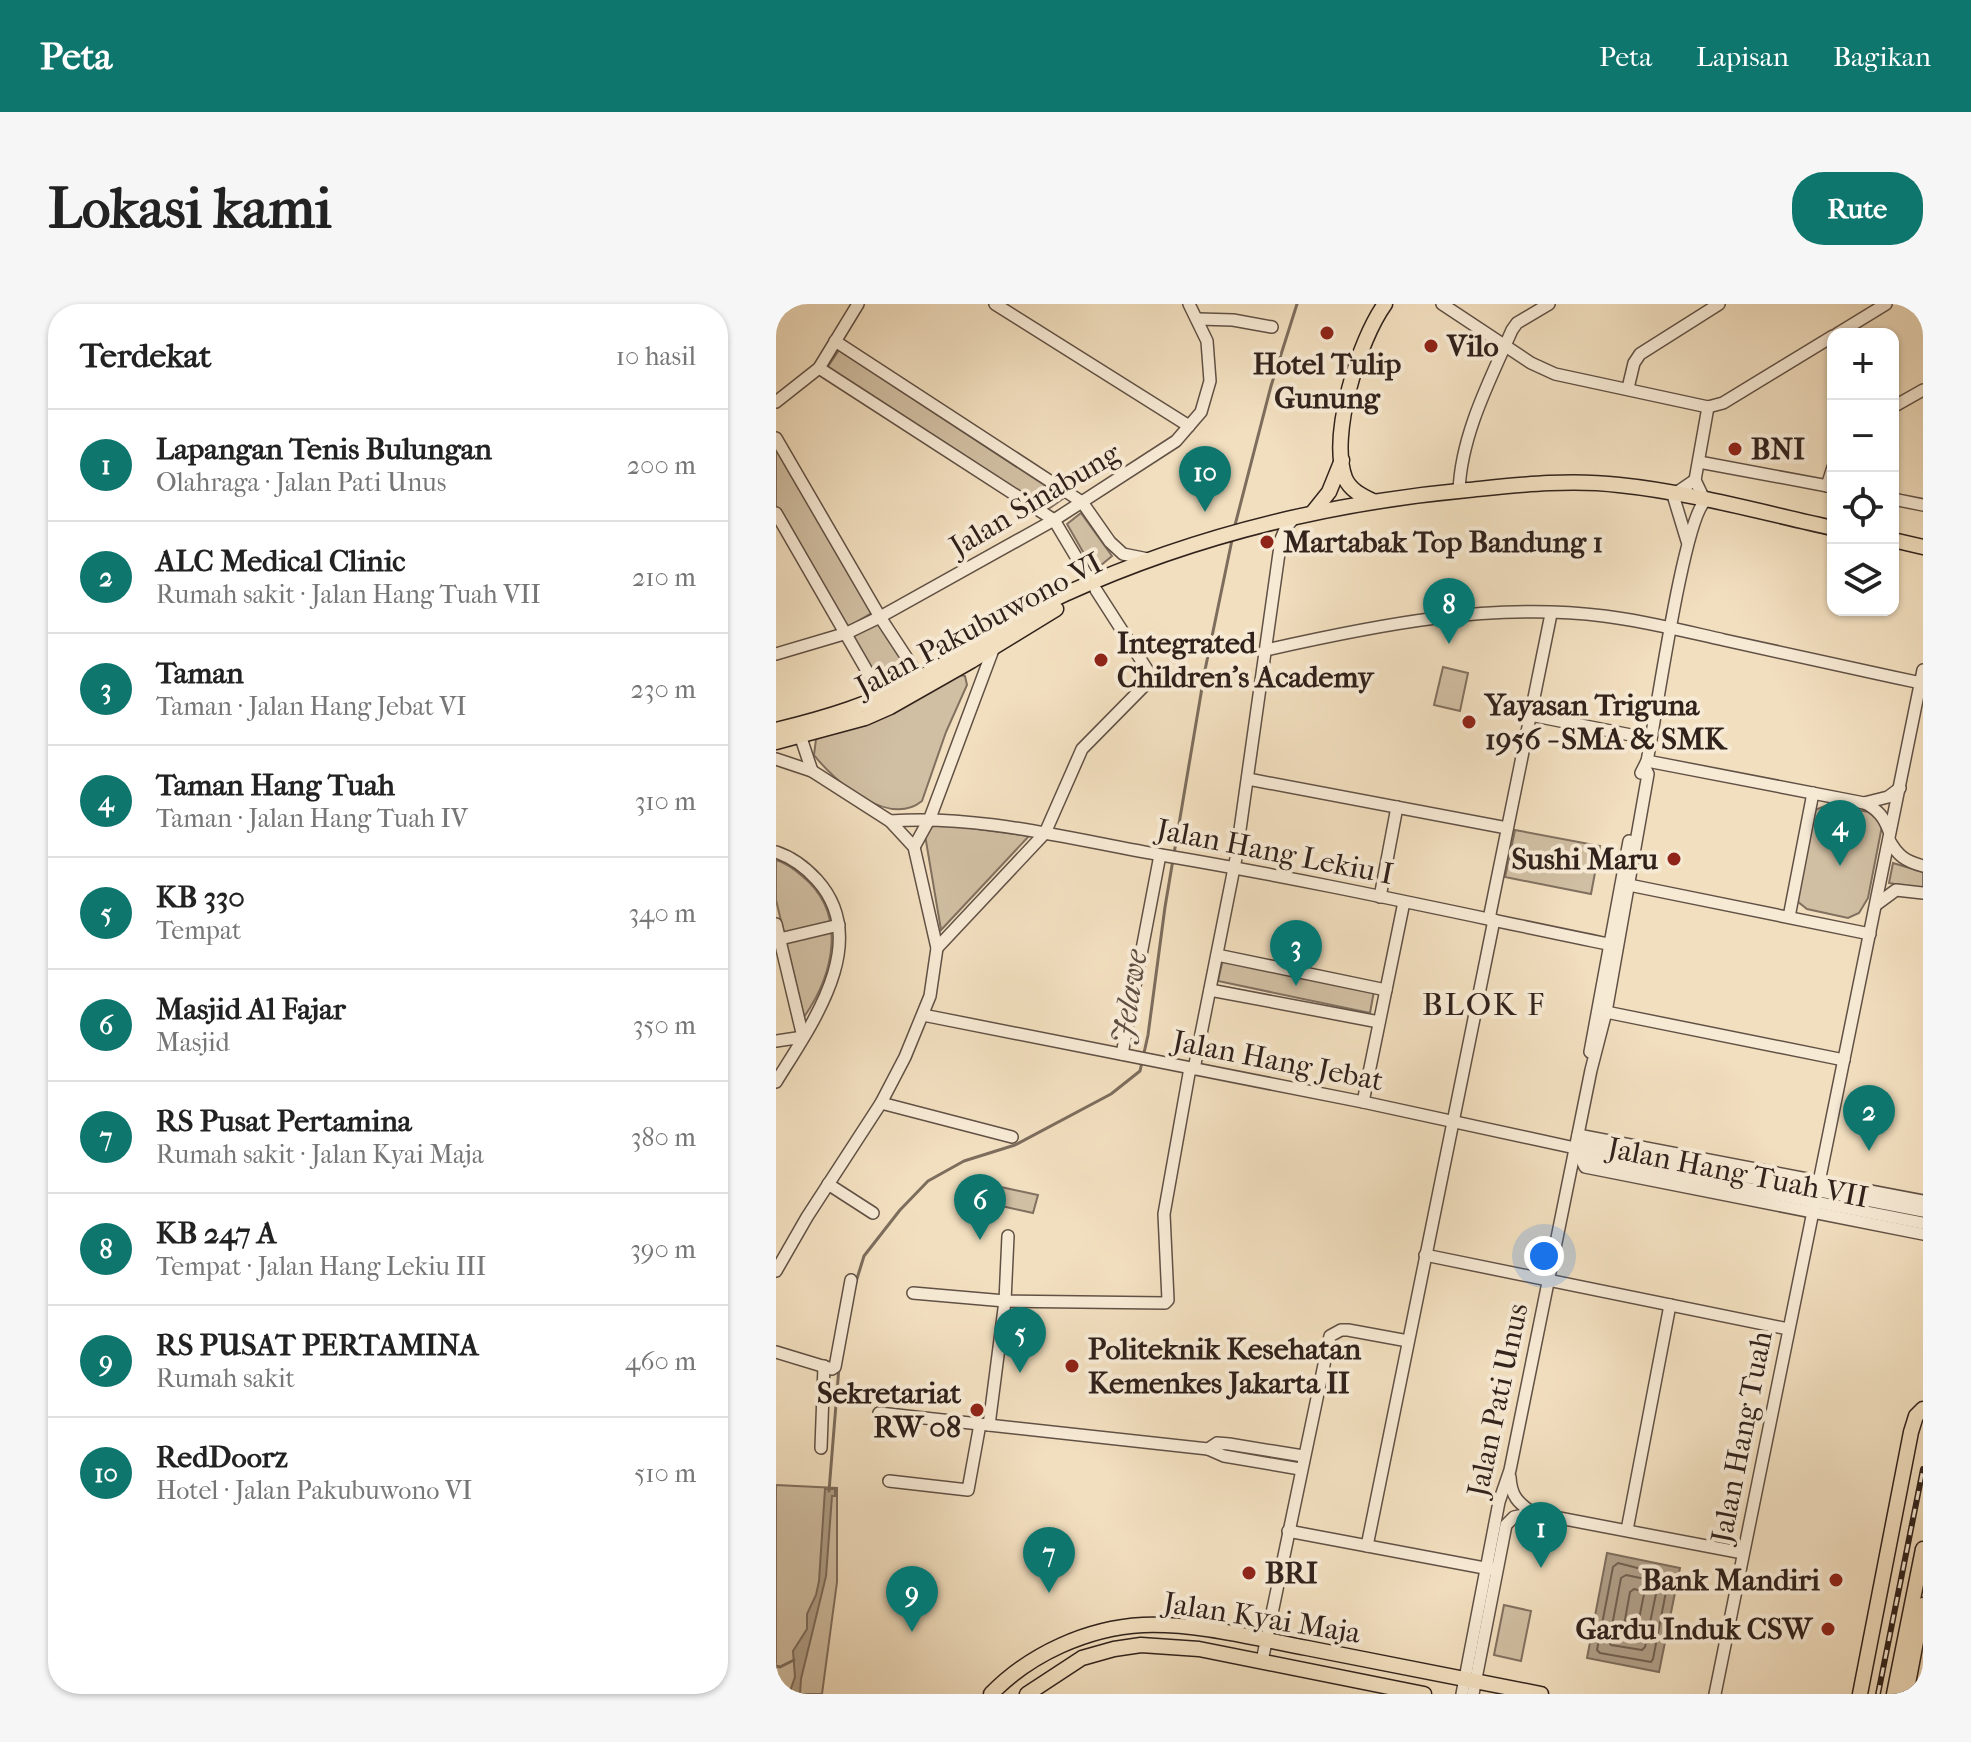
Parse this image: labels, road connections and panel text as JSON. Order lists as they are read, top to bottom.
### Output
{
  "streets": {
    "main road": ["Jalan Pakubuwono VI", "Jalan Kyai Maja"],
    "street": [
      "Jalan Sinabung",
      "Jalan Hang Lekiu I",
      "Jalan Hang Jebat",
      "Jalan Hang Tuah VII",
      "Jalan Pati Unus",
      "Jalan Hang Tuah"
    ]
  },
  "crossings": [
    ["Jalan Pakubuwono VI", "Jalan Pati Unus"],
    ["Jalan Hang Lekiu I", "Jalan Pati Unus"],
    ["Jalan Hang Jebat", "Jalan Hang Tuah VII"],
    ["Jalan Hang Jebat", "Jalan Pati Unus"],
    ["Jalan Hang Tuah VII", "Jalan Pati Unus"],
    ["Jalan Hang Tuah VII", "Jalan Hang Tuah"],
    ["Jalan Pati Unus", "Jalan Kyai Maja"]
  ],
  "districts": ["BLOK F"],
  "water": ["Jelawe"],
  "places": [
    "Hotel Tulip Gunung",
    "Vilo",
    "BNI",
    "Martabak Top Bandung 1",
    "Integrated Children's Academy",
    "Yayasan Triguna 1956 - SMA & SMK",
    "Sushi Maru",
    "Politeknik Kesehatan Kemenkes Jakarta II",
    "Sekretariat RW 08",
    "BRI",
    "Bank Mandiri",
    "Gardu Induk CSW"
  ],
  "page": {
    "header": "Peta",
    "nav": ["Peta", "Lapisan", "Bagikan"],
    "buttons": "Rute",
    "title": "Lokasi kami",
    "heading": ["Terdekat", "10 hasil"],
    "map_buttons": ["+", "−"],
    "list": [
      {
        "mark": "1",
        "name": "Lapangan Tenis Bulungan",
        "note": "Olahraga · Jalan Pati Unus",
        "value": "200 m"
      },
      {
        "mark": "2",
        "name": "ALC Medical Clinic",
        "note": "Rumah sakit · Jalan Hang Tuah VII",
        "value": "210 m"
      },
      {
        "mark": "3",
        "name": "Taman",
        "note": "Taman · Jalan Hang Jebat VI",
        "value": "230 m"
      },
      {
        "mark": "4",
        "name": "Taman Hang Tuah",
        "note": "Taman · Jalan Hang Tuah IV",
        "value": "310 m"
      },
      {
        "mark": "5",
        "name": "KB 330",
        "note": "Tempat",
        "value": "340 m"
      },
      {
        "mark": "6",
        "name": "Masjid Al Fajar",
        "note": "Masjid",
        "value": "350 m"
      },
      {
        "mark": "7",
        "name": "RS Pusat Pertamina",
        "note": "Rumah sakit · Jalan Kyai Maja",
        "value": "380 m"
      },
      {
        "mark": "8",
        "name": "KB 247 A",
        "note": "Tempat · Jalan Hang Lekiu III",
        "value": "390 m"
      },
      {
        "mark": "9",
        "name": "RS PUSAT PERTAMINA",
        "note": "Rumah sakit",
        "value": "460 m"
      },
      {
        "mark": "10",
        "name": "RedDoorz",
        "note": "Hotel · Jalan Pakubuwono VI",
        "value": "510 m"
      }
    ],
    "pins": [
      "10",
      "8",
      "4",
      "3",
      "2",
      "6",
      "5",
      "1",
      "7",
      "9"
    ]
  }
}
